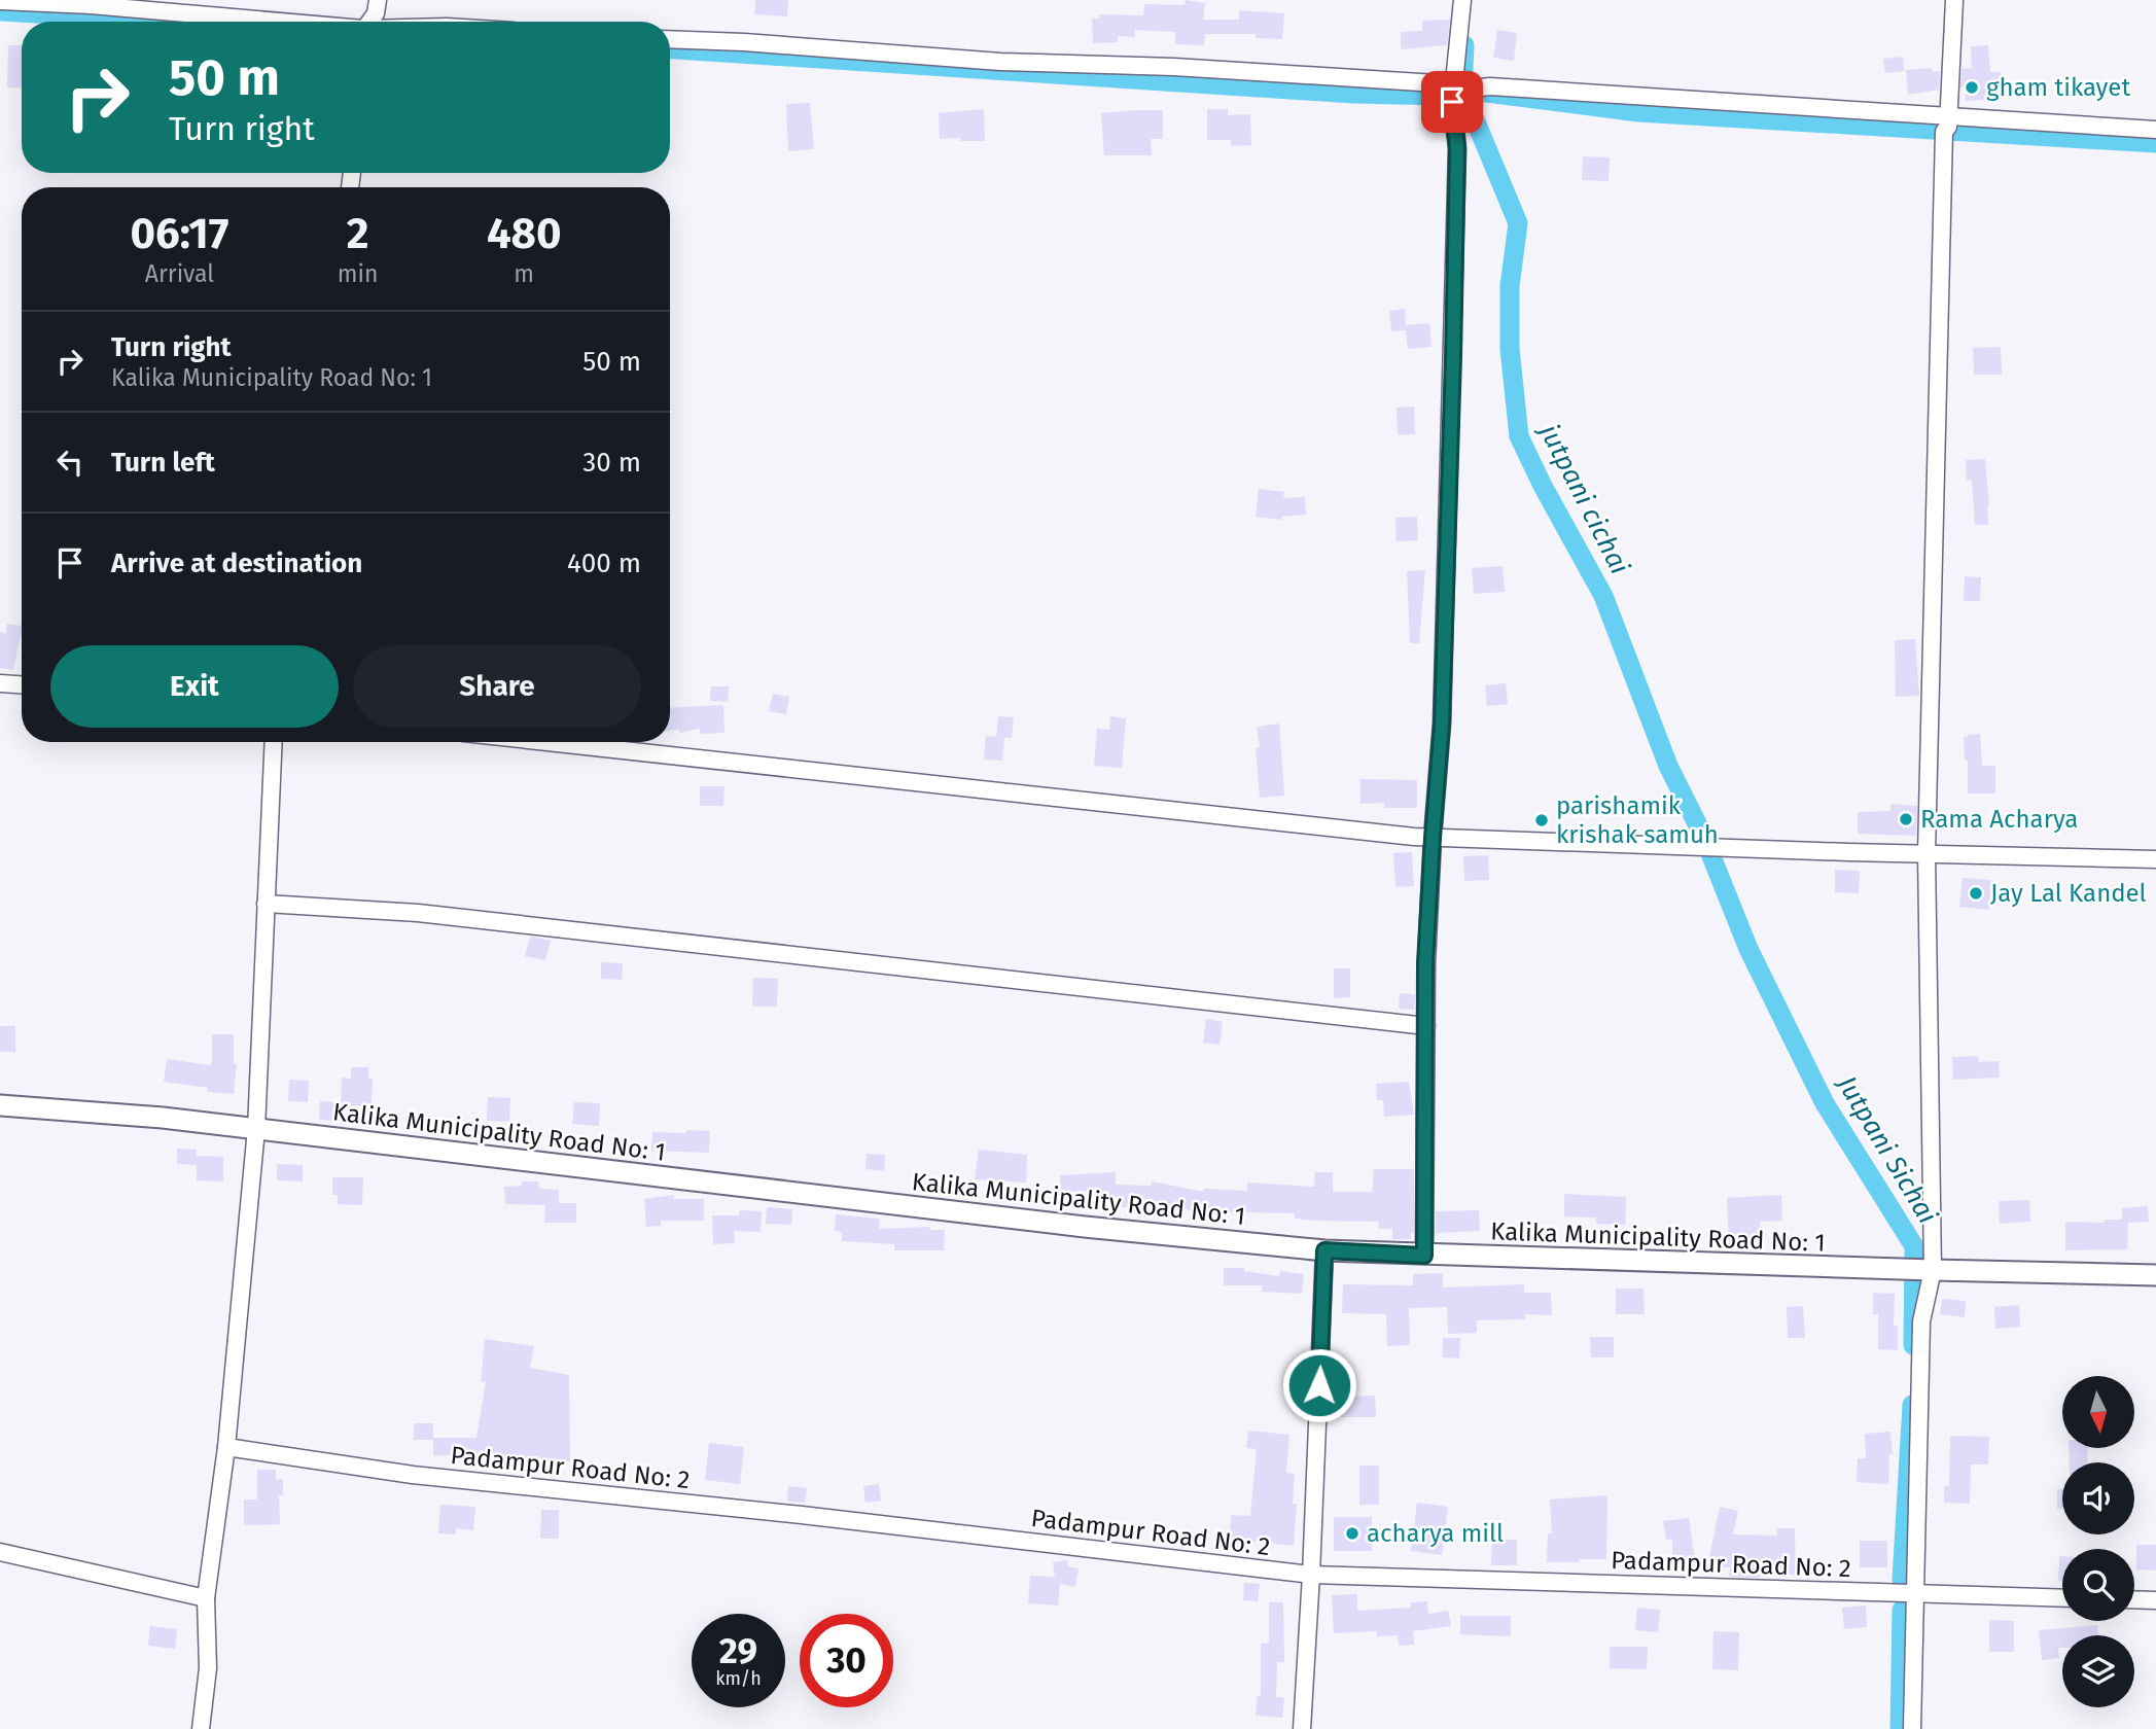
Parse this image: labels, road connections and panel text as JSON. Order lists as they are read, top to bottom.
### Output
{
  "streets": {
    "street": ["Kalika Municipality Road No: 1", "Padampur Road No: 2"]
  },
  "water": ["jutpani cichai", "Jutpani Sichai"],
  "places": [
    "gham tikayet",
    "Rama Acharya",
    "parishamik krishak samuh",
    "Jay Lal Kandel",
    "acharya mill"
  ],
  "north": "bottom",
  "page": {
    "turn": ["50 m", "Turn right"],
    "eta": [
      "06:17",
      "Arrival",
      "2",
      "min",
      "480",
      "m"
    ],
    "list": [
      {
        "name": "Turn right",
        "note": "Kalika Municipality Road No: 1",
        "value": "50 m"
      },
      {
        "name": "Turn left",
        "value": "30 m"
      },
      {
        "name": "Arrive at destination",
        "value": "400 m"
      }
    ],
    "buttons": ["Exit", "Share"],
    "speed": "29 km/h",
    "limit": "30"
  }
}
